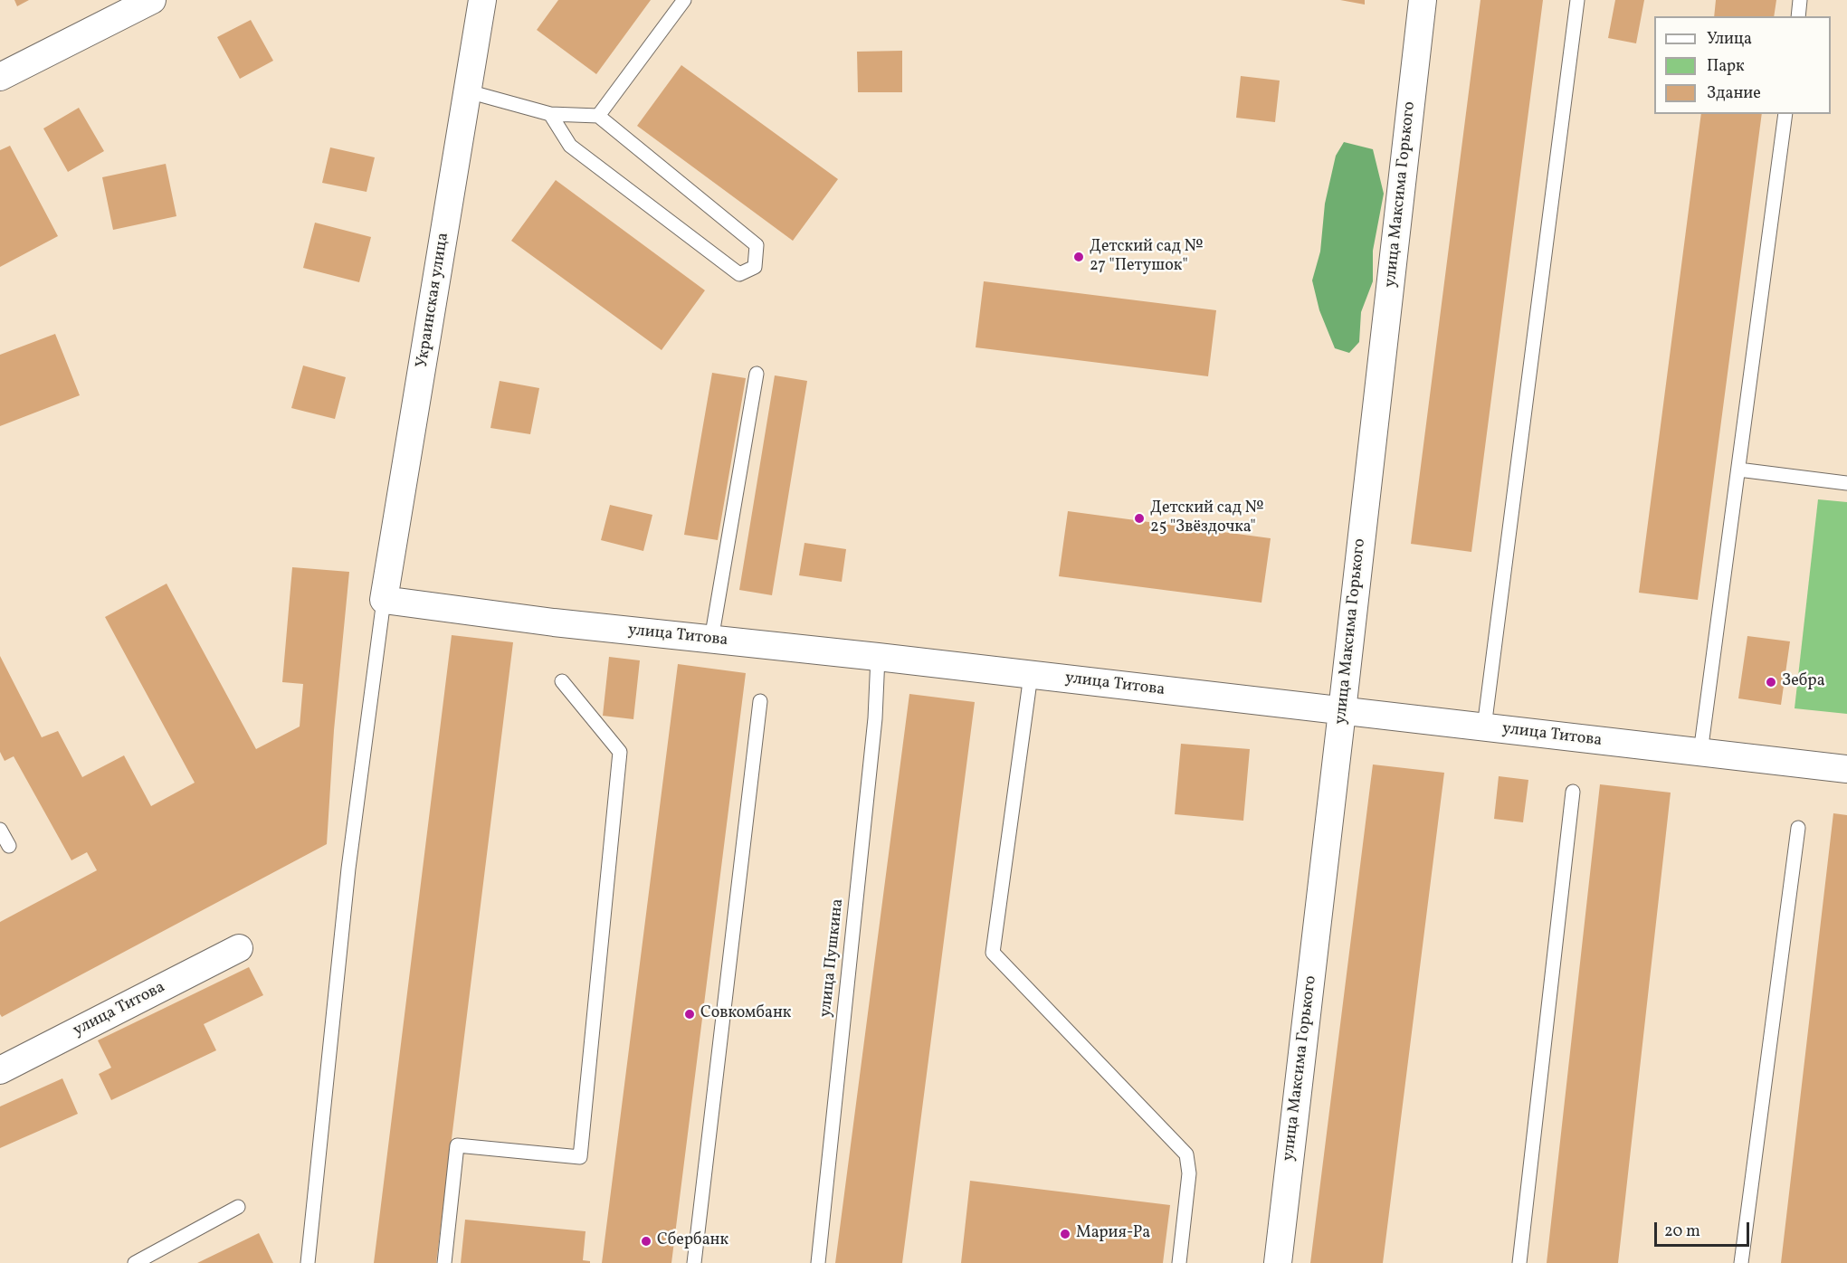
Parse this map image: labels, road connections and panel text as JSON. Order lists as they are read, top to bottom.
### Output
{
  "streets": {
    "street": ["улица Максима Горького", "Украинская улица", "улица Титова"],
    "lane": ["улица Пушкина"]
  },
  "crossings": [
    ["улица Максима Горького", "улица Титова"],
    ["Украинская улица", "улица Титова"],
    ["улица Титова", "улица Пушкина"]
  ],
  "places": [
    "Детский сад № 27 \"Петушок\"",
    "Детский сад № 25 \"Звёздочка\"",
    "Зебра",
    "Совкомбанк",
    "Мария-Ра",
    "Сбербанк"
  ],
  "legend": ["Улица", "Парк", "Здание"],
  "scale_bar": "20 m"
}
